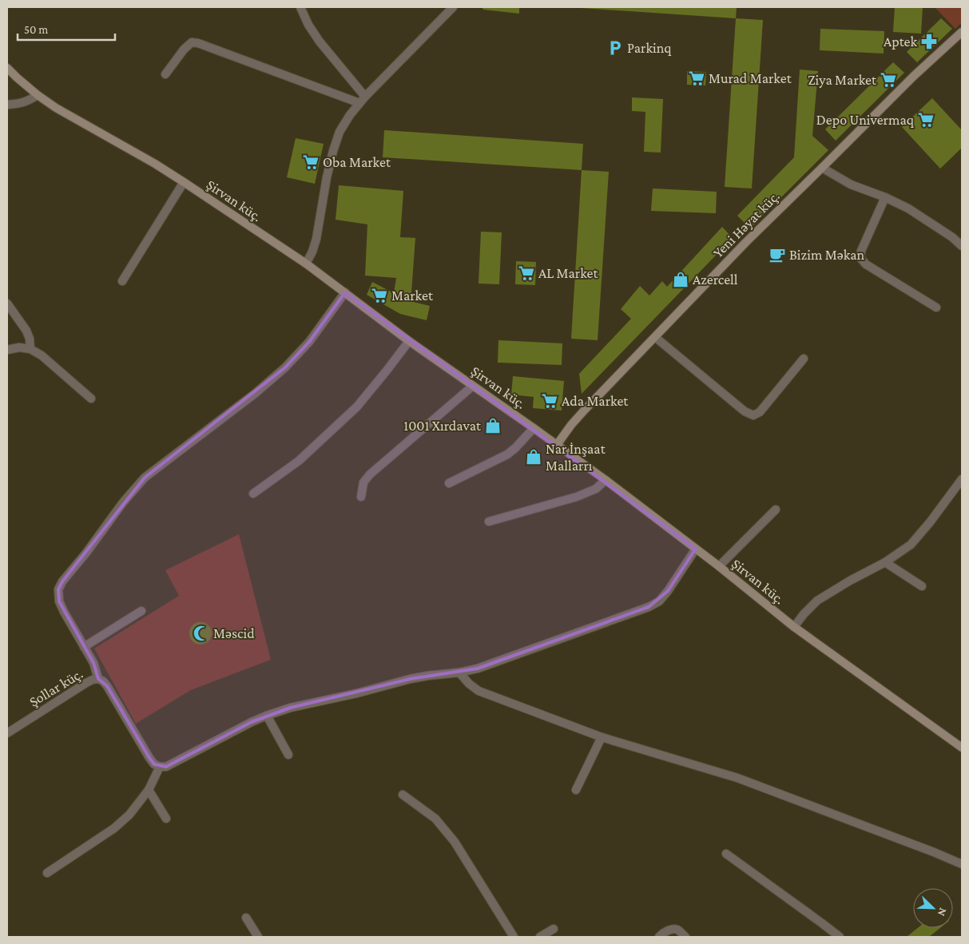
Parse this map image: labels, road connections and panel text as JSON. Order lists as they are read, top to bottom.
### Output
{
  "streets": {
    "street": ["Şirvan küç.", "Yeni Həyat küç.", "Şollar küç."]
  },
  "crossings": [
    ["Şirvan küç.", "Yeni Həyat küç."]
  ],
  "places": {
    "pharmacy": ["Aptek"],
    "parking": ["Parkinq"],
    "supermarket": [
      "Murad Market",
      "Ziya Market",
      "Depo Univermaq",
      "Oba Market",
      "AL Market",
      "Market",
      "Ada Market"
    ],
    "cafe": ["Bizim Məkan"],
    "shop": ["Azercell", "1001 Xırdavat", "Nar İnşaat Mallarrı"],
    "mosque": ["Məscid"]
  },
  "scale_bar": "50 m",
  "north": "bottom right"
}
